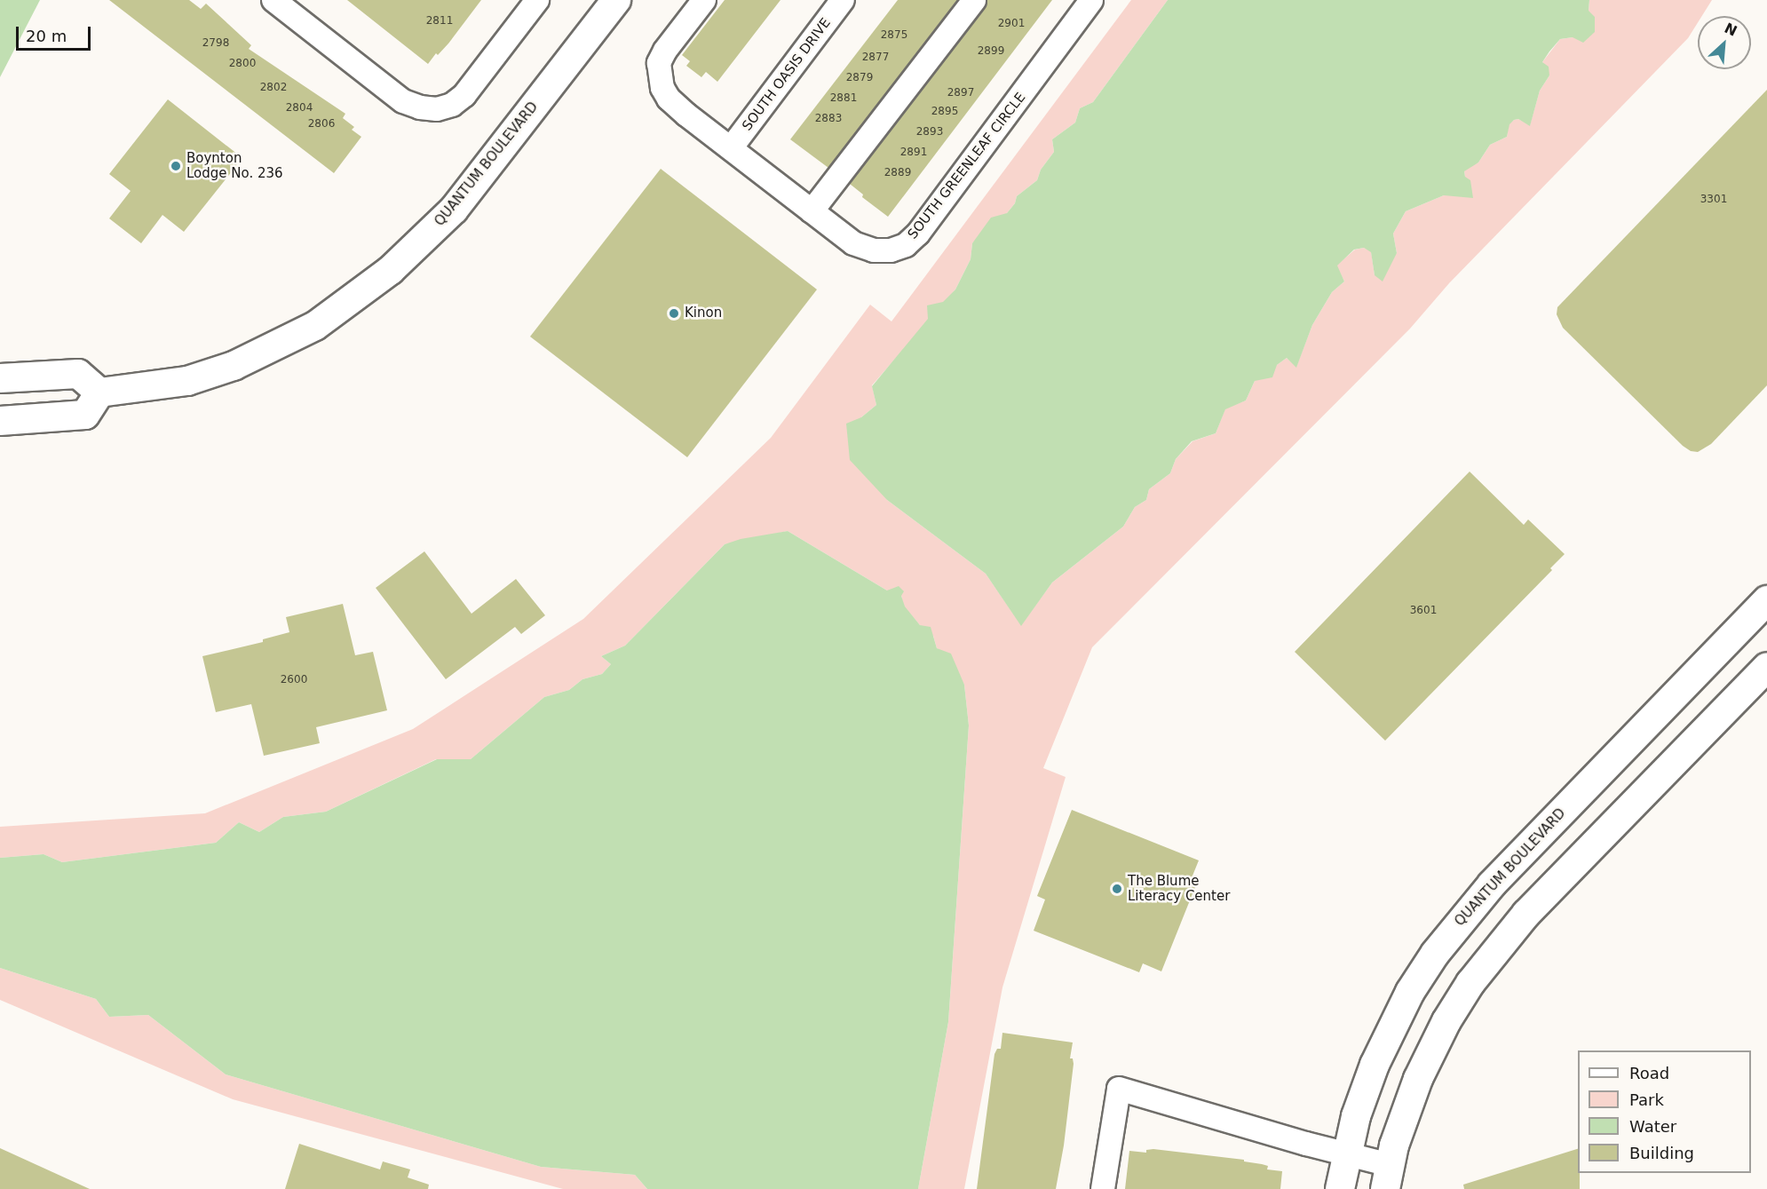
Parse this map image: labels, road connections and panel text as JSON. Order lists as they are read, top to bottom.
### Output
{
  "streets": {
    "street": ["SOUTH OASIS DRIVE", "QUANTUM BOULEVARD", "SOUTH GREENLEAF CIRCLE"]
  },
  "crossings": [
    ["SOUTH OASIS DRIVE", "SOUTH GREENLEAF CIRCLE"]
  ],
  "places": ["Boynton Lodge No. 236", "Kinon", "The Blume Literacy Center"],
  "house_numbers": [
    "2811",
    "2901",
    "2875",
    "2798",
    "2899",
    "2877",
    "2800",
    "2879",
    "2802",
    "2897",
    "2881",
    "2804",
    "2895",
    "2883",
    "2806",
    "2893",
    "2891",
    "2889",
    "3301",
    "3601",
    "2600"
  ],
  "legend": [
    "Road",
    "Park",
    "Water",
    "Building"
  ],
  "scale_bar": "20 m",
  "north": "top right"
}
